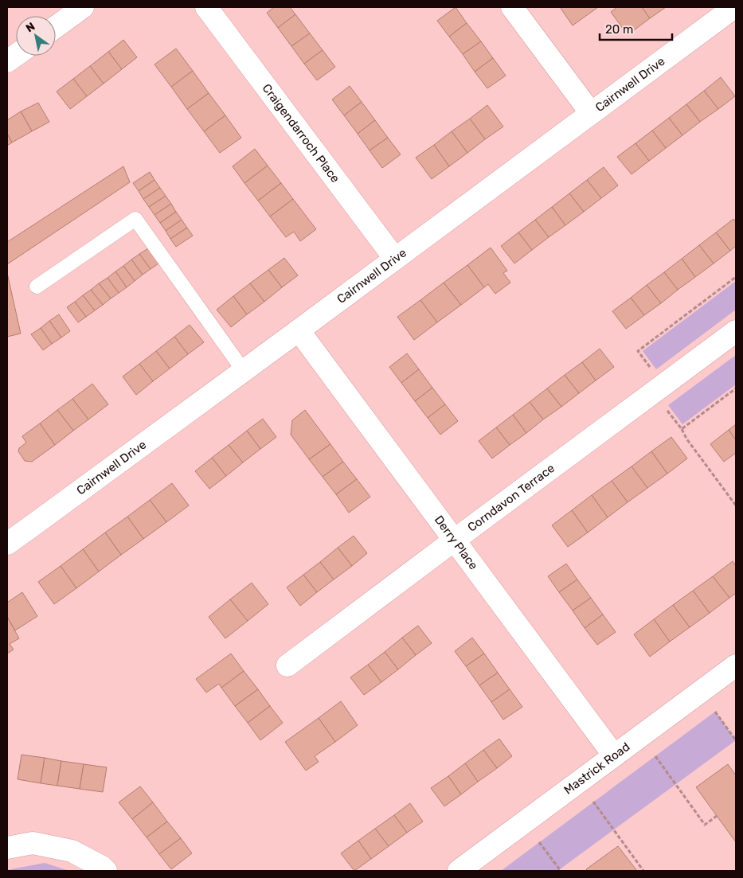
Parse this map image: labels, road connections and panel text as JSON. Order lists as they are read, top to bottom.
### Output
{
  "streets": {
    "street": [
      "Cairnwell Drive",
      "Craigendarroch Place",
      "Corndavon Terrace",
      "Derry Place",
      "Mastrick Road"
    ]
  },
  "crossings": [
    ["Cairnwell Drive", "Craigendarroch Place"],
    ["Cairnwell Drive", "Derry Place"],
    ["Corndavon Terrace", "Derry Place"],
    ["Derry Place", "Mastrick Road"]
  ],
  "scale_bar": "20 m",
  "north": "top left"
}
